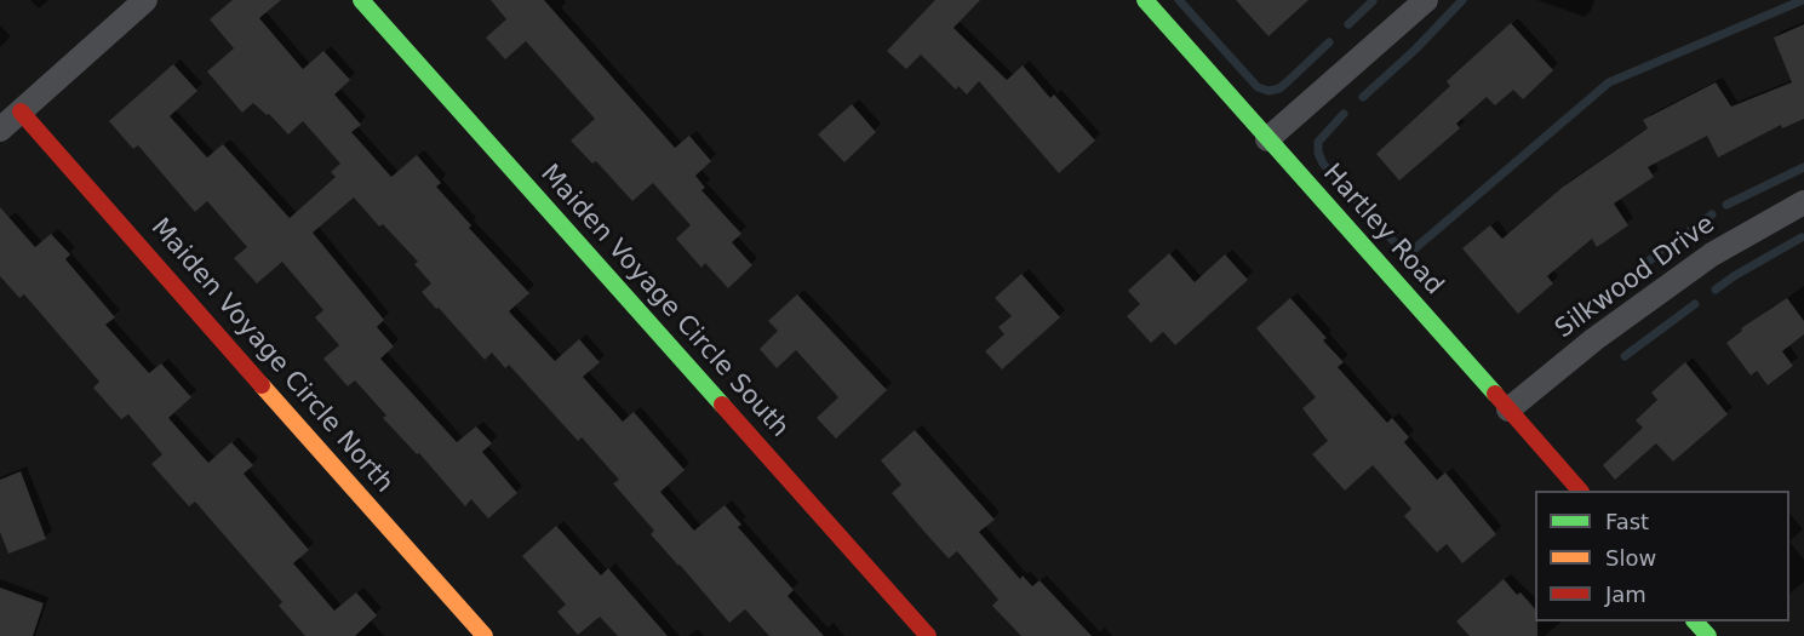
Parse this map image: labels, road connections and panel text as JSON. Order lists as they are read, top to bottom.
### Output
{
  "streets": {
    "street": [
      "Hartley Road",
      "Silkwood Drive",
      "Maiden Voyage Circle South",
      "Maiden Voyage Circle North"
    ]
  },
  "crossings": [
    ["Hartley Road", "Silkwood Drive"]
  ],
  "legend": ["Fast", "Slow", "Jam"]
}
